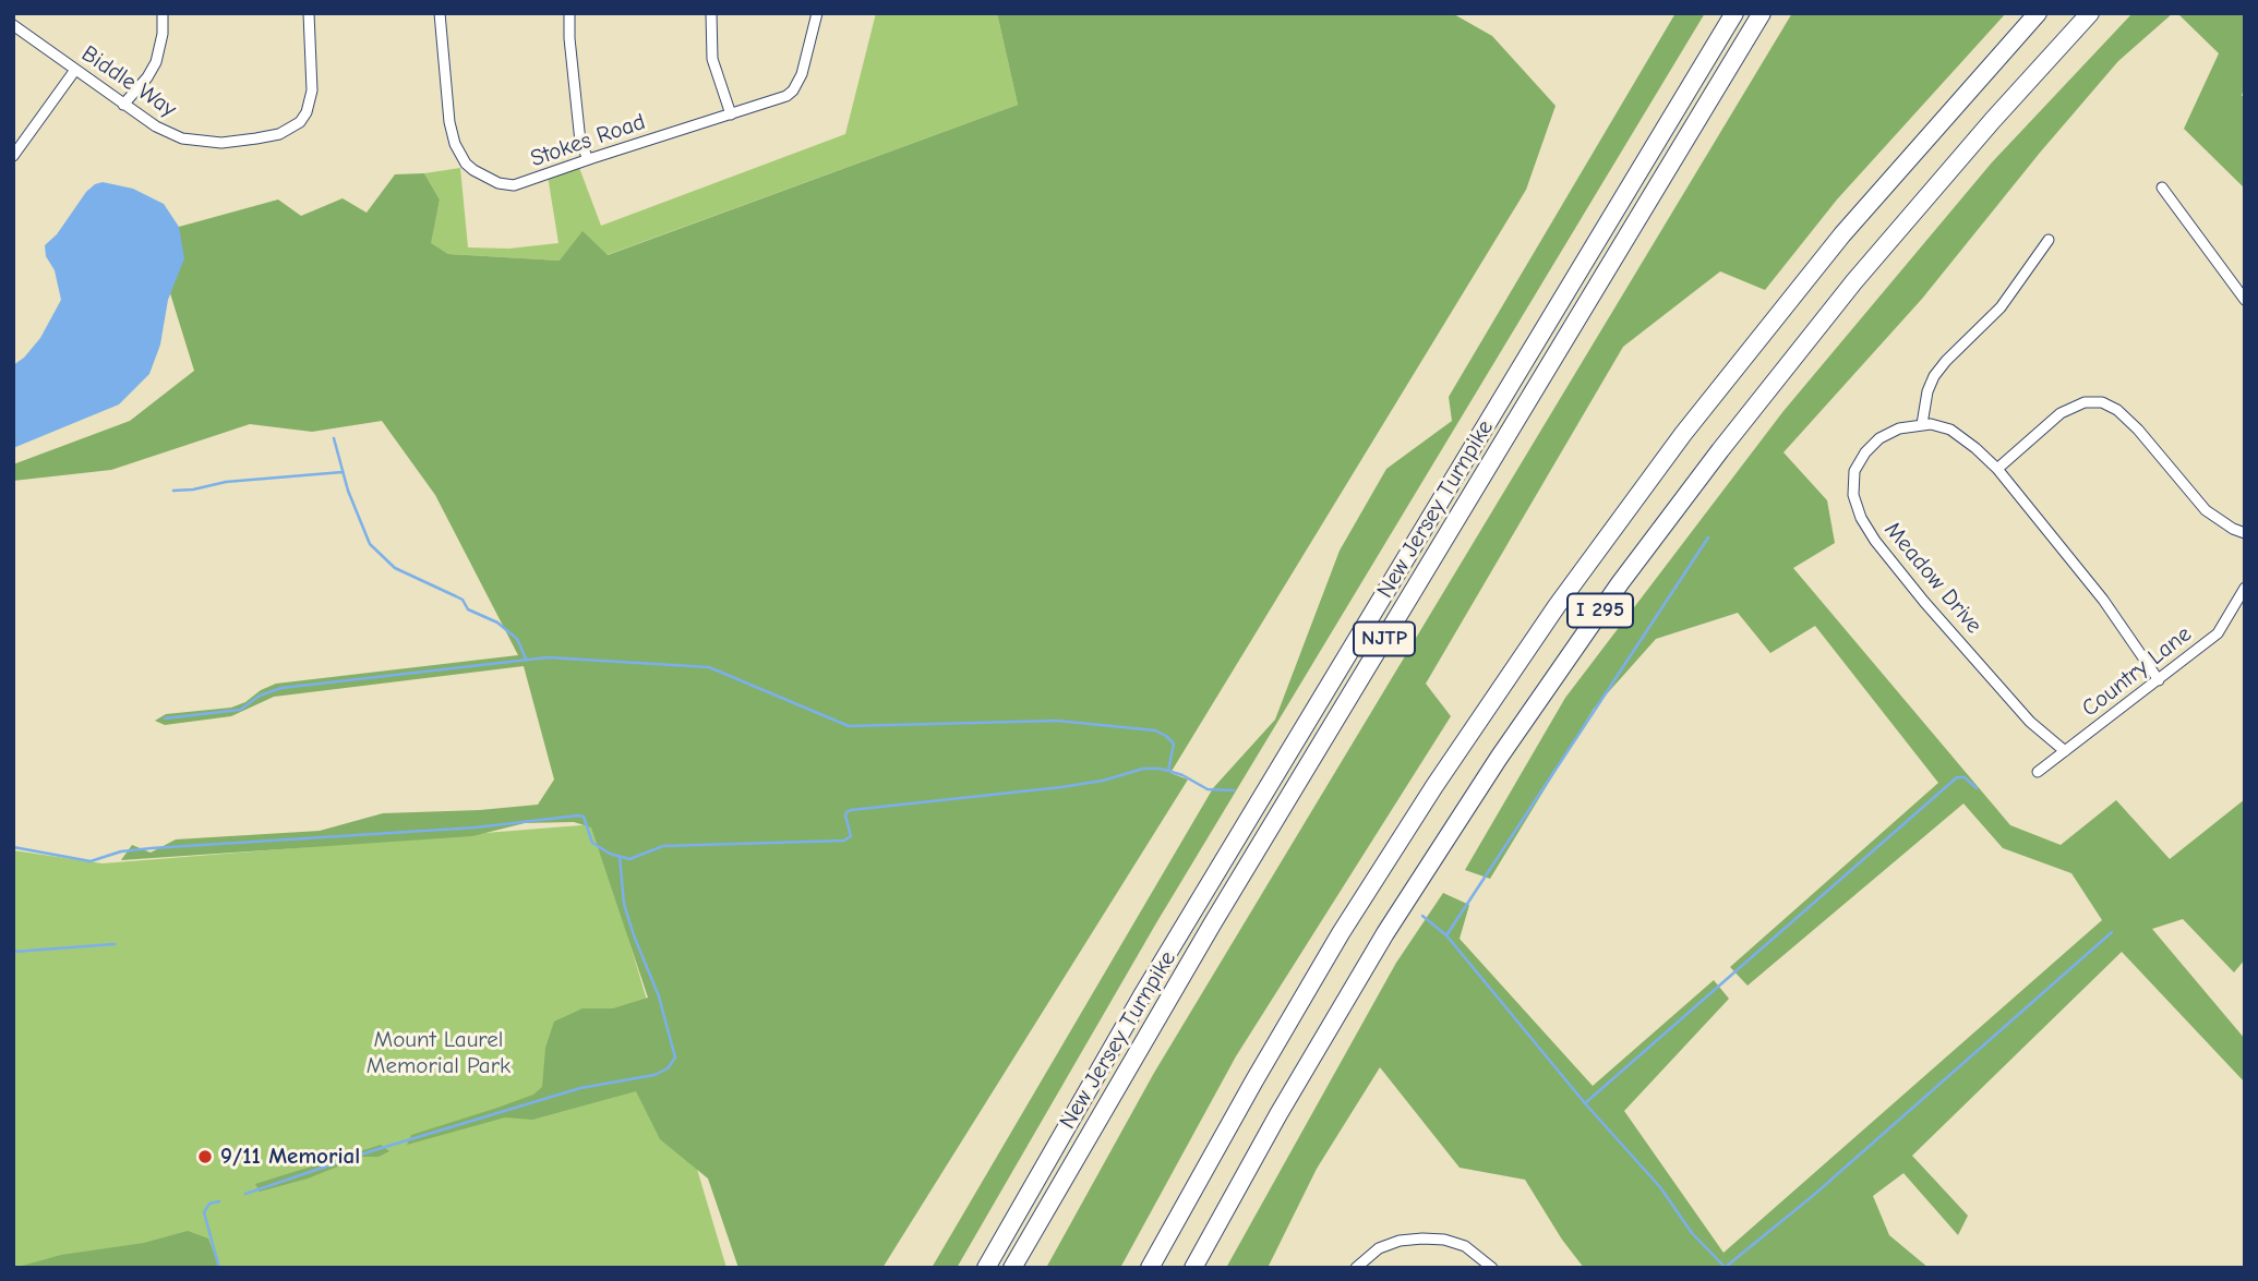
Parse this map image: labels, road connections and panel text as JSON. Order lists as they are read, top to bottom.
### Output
{
  "streets": {
    "highway": ["New Jersey Turnpike", "I 295", "NJTP"],
    "street": [
      "Biddle Way",
      "Stokes Road",
      "Meadow Drive",
      "Country Lane"
    ]
  },
  "crossings": [
    ["Meadow Drive", "Country Lane"]
  ],
  "parks": ["Mount Laurel Memorial Park"],
  "places": ["9/11 Memorial"]
}
